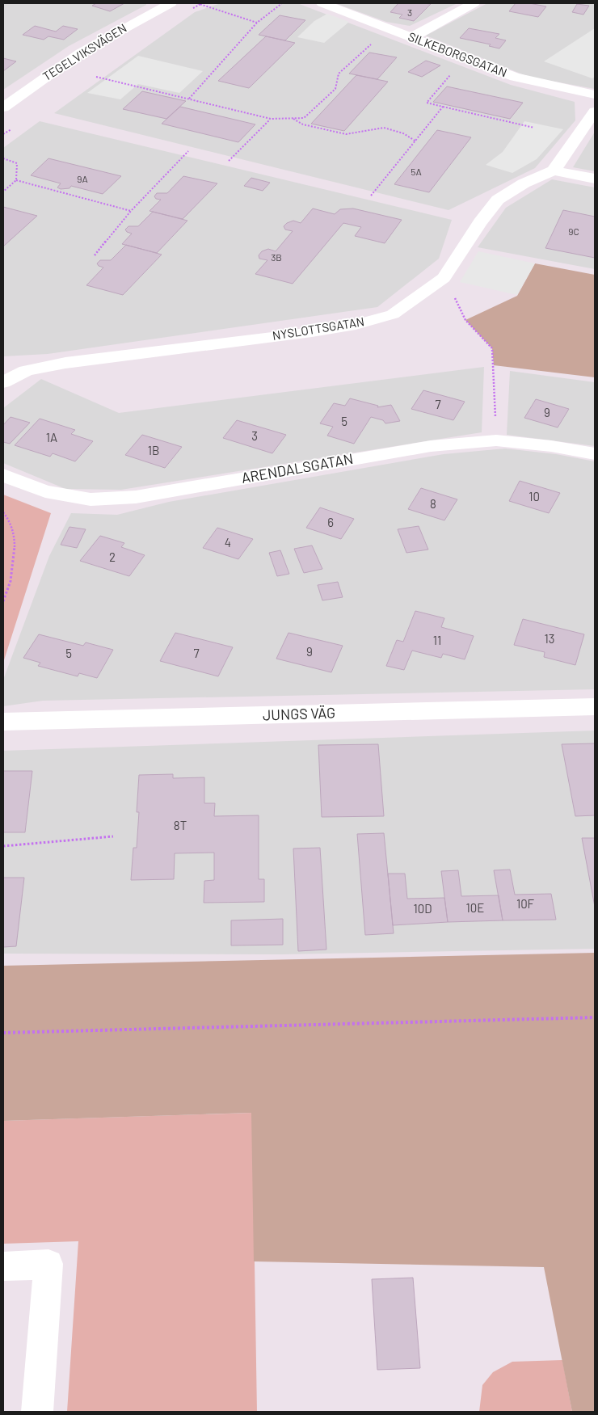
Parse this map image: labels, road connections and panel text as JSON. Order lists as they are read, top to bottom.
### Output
{
  "streets": {
    "street": [
      "TEGELVIKSVÄGEN",
      "SILKEBORGSGATAN",
      "NYSLOTTSGATAN",
      "ARENDALSGATAN",
      "JUNGS VÄG"
    ]
  },
  "house_numbers": [
    "3",
    "5A",
    "9A",
    "9C",
    "3B",
    "7",
    "9",
    "5",
    "3",
    "1A",
    "1B",
    "10",
    "8",
    "6",
    "4",
    "2",
    "13",
    "11",
    "9",
    "5",
    "7",
    "8T",
    "10F",
    "10E",
    "10D"
  ]
}
